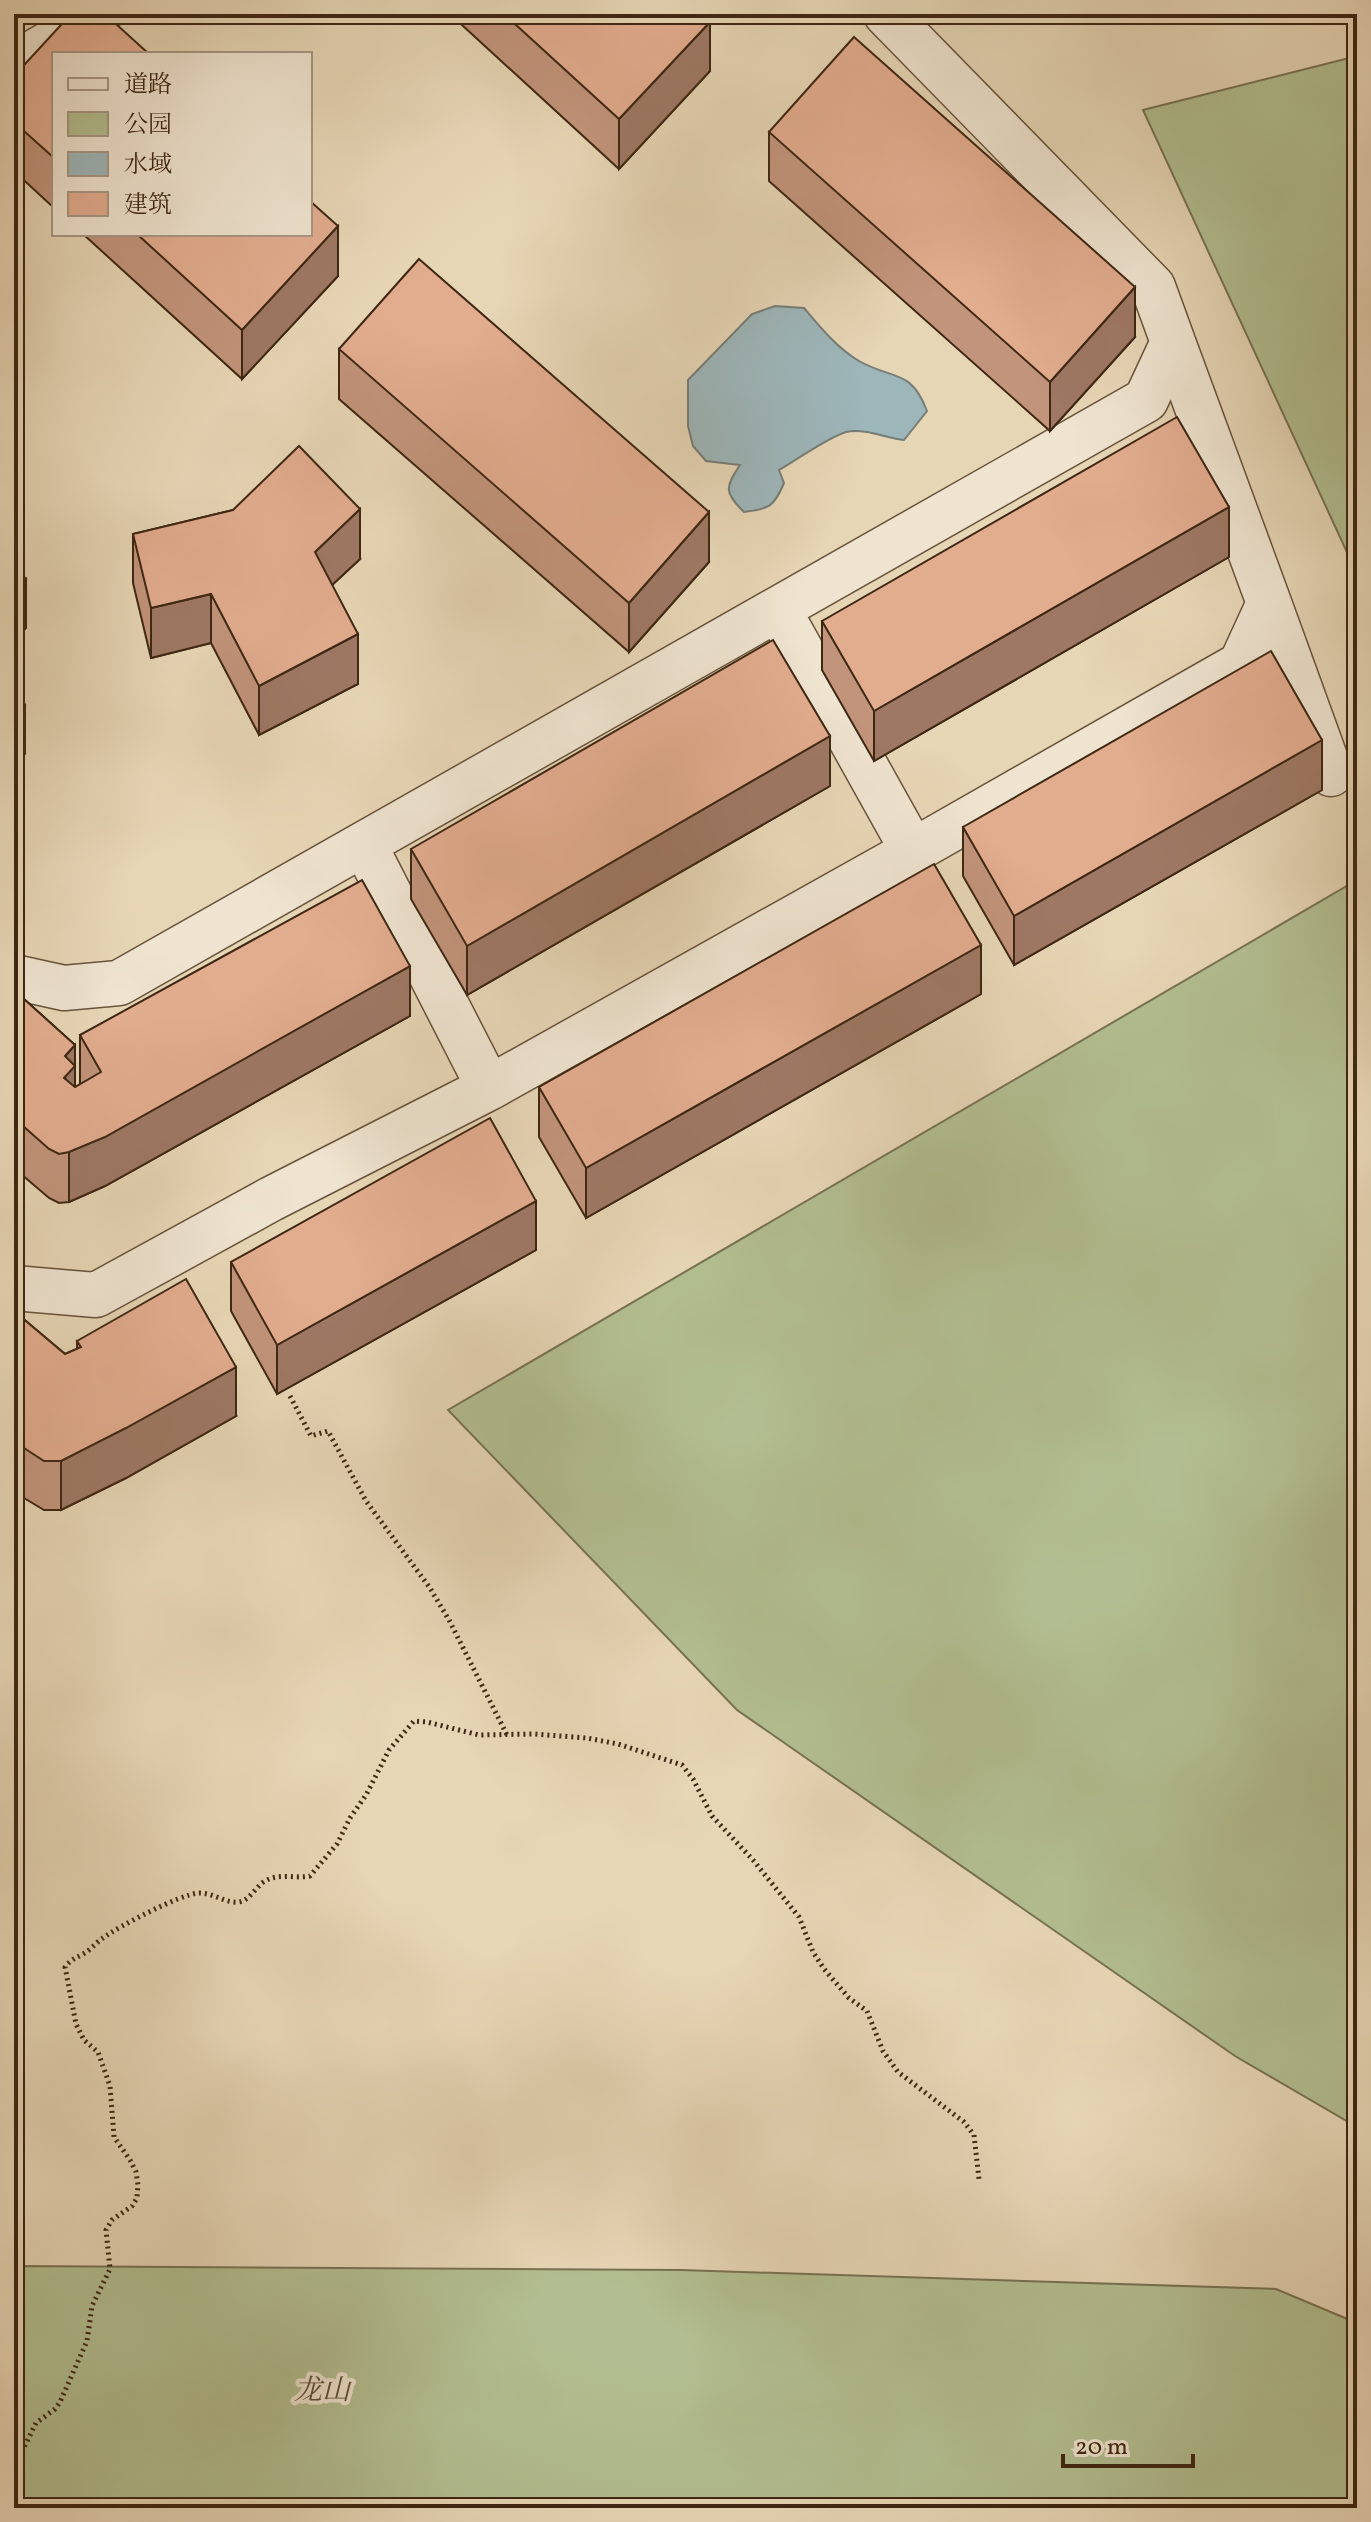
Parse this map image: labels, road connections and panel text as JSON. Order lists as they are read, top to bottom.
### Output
{
  "parks": ["龙山"],
  "legend": [
    "道路",
    "公园",
    "水域",
    "建筑"
  ],
  "scale_bar": "20 m"
}
